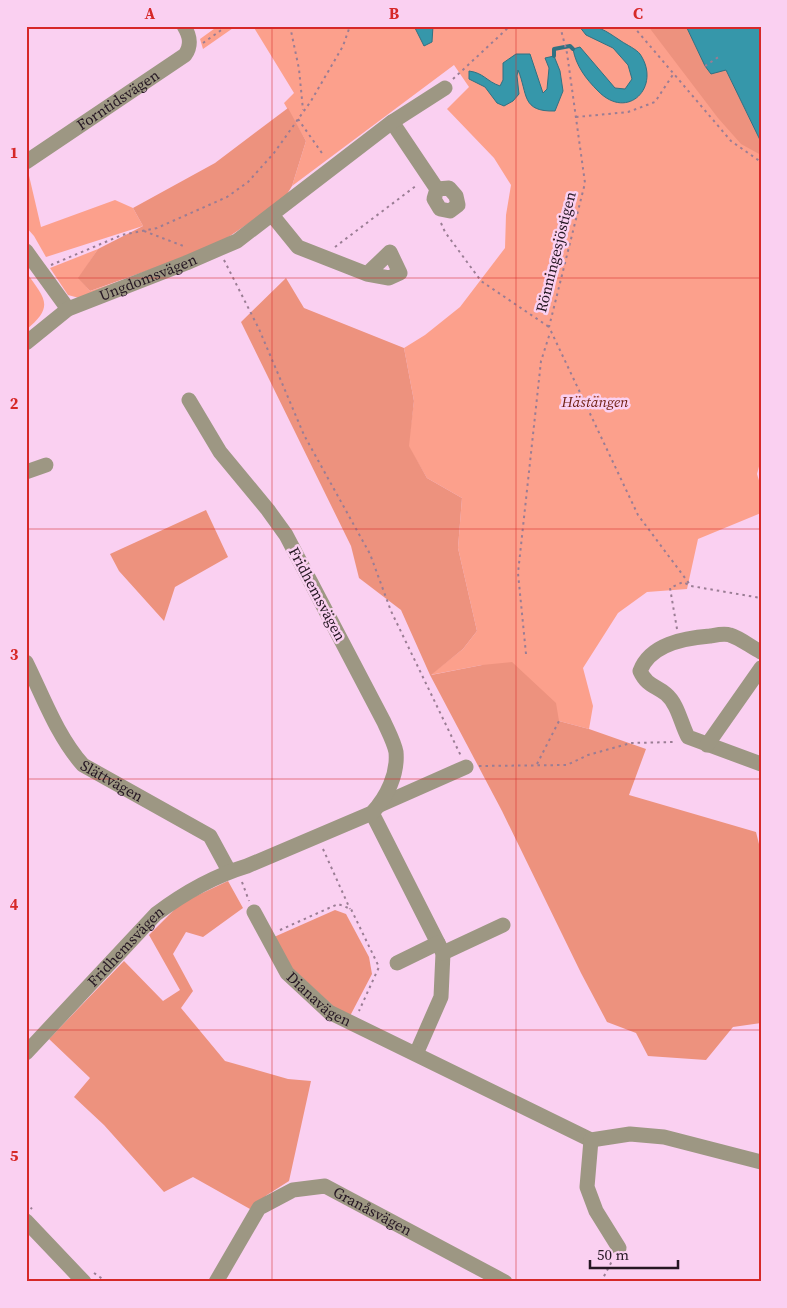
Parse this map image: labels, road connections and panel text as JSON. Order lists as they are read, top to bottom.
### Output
{
  "streets": {
    "street": [
      "Forntidsvägen",
      "Ungdomsvägen",
      "Fridhemsvägen",
      "Slättvägen",
      "Dianavägen",
      "Granåsvägen"
    ],
    "path": ["Rönningesjöstigen"]
  },
  "crossings": [
    ["Fridhemsvägen", "Slättvägen"]
  ],
  "parks": ["Hästängen"],
  "scale_bar": "50 m",
  "grid": {
    "columns": ["A", "B", "C"],
    "rows": [
      "1",
      "2",
      "3",
      "4",
      "5"
    ]
  }
}
